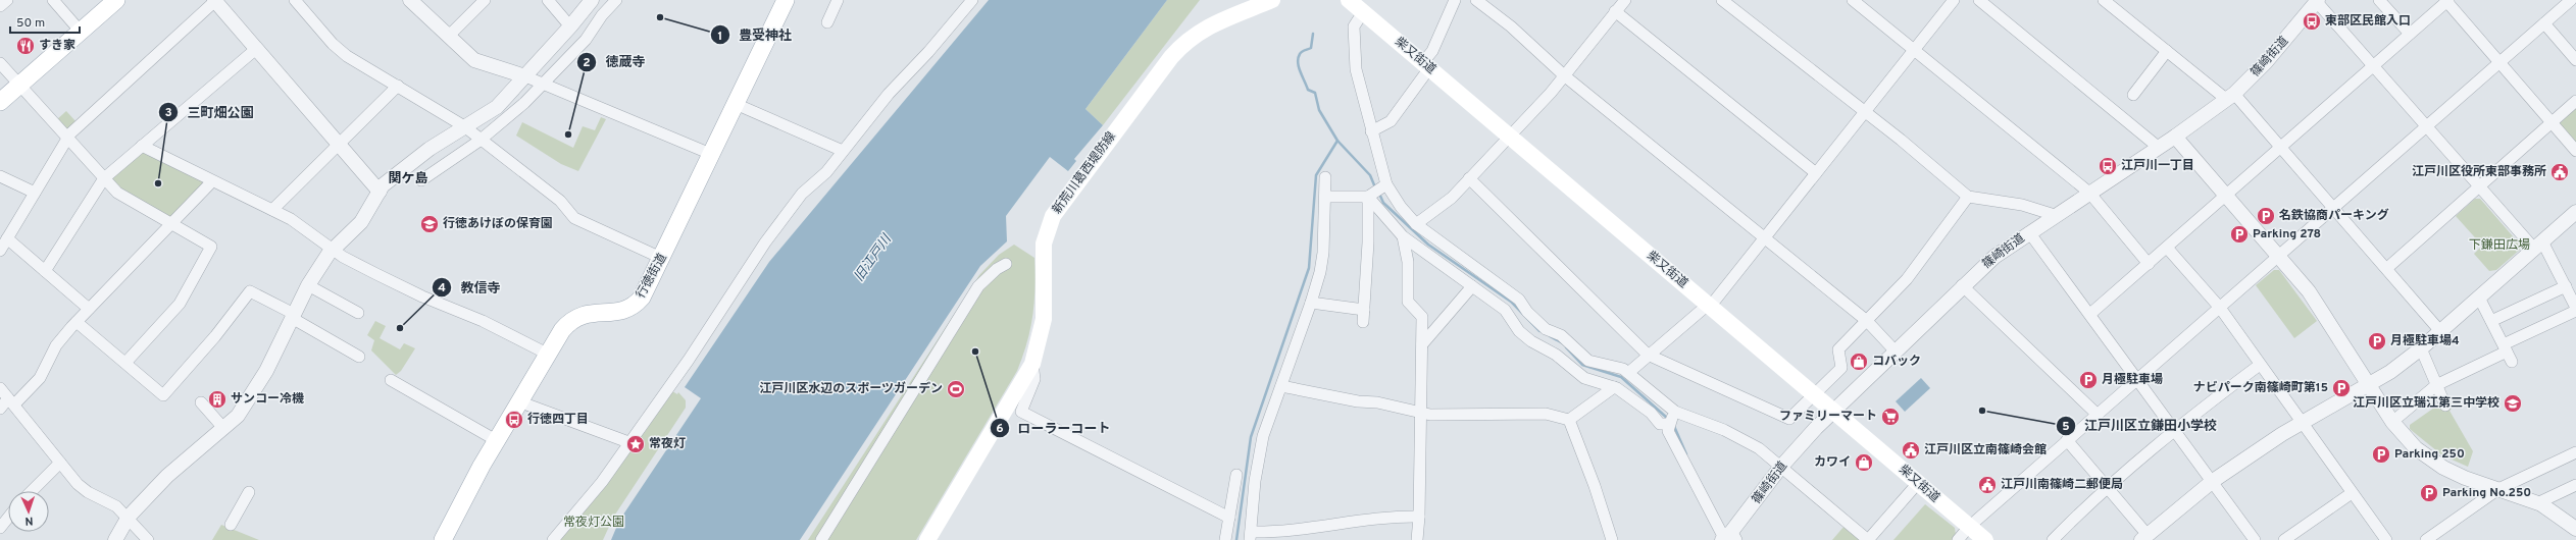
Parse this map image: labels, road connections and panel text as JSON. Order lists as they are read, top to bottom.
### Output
{
  "streets": {
    "main road": ["柴又街道", "新荒川葛西堤防線", "行徳街道"],
    "street": ["篠崎街道"]
  },
  "crossings": [
    ["柴又街道", "篠崎街道"]
  ],
  "districts": ["関ケ島"],
  "water": ["旧江戸川"],
  "parks": ["下鎌田広場", "常夜灯公園"],
  "places": {
    "other": [
      "豊受神社",
      "徳蔵寺",
      "三町畑公園",
      "教信寺",
      "ローラーコート",
      "江戸川区立鎌田小学校"
    ],
    "bus stop": ["東部区民館入口", "江戸川一丁目", "行徳四丁目"],
    "restaurant": ["すき家"],
    "public building": ["江戸川区役所東部事務所", "江戸川区立南篠崎会館", "江戸川南篠崎二郵便局"],
    "parking": [
      "名鉄協商パーキング",
      "Parking 278",
      "月極駐車場4",
      "月極駐車場",
      "ナビパーク南篠崎町第15",
      "Parking 250",
      "Parking No.250"
    ],
    "school or university": ["行徳あけぼの保育園", "江戸川区立瑞江第三中学校"],
    "shop": ["コバック", "カワイ"],
    "sports": ["江戸川区水辺のスポーツガーデン"],
    "building": ["サンコー冷機"],
    "supermarket": ["ファミリーマート"],
    "place": ["常夜灯"]
  },
  "scale_bar": "50 m",
  "north": "bottom"
}
